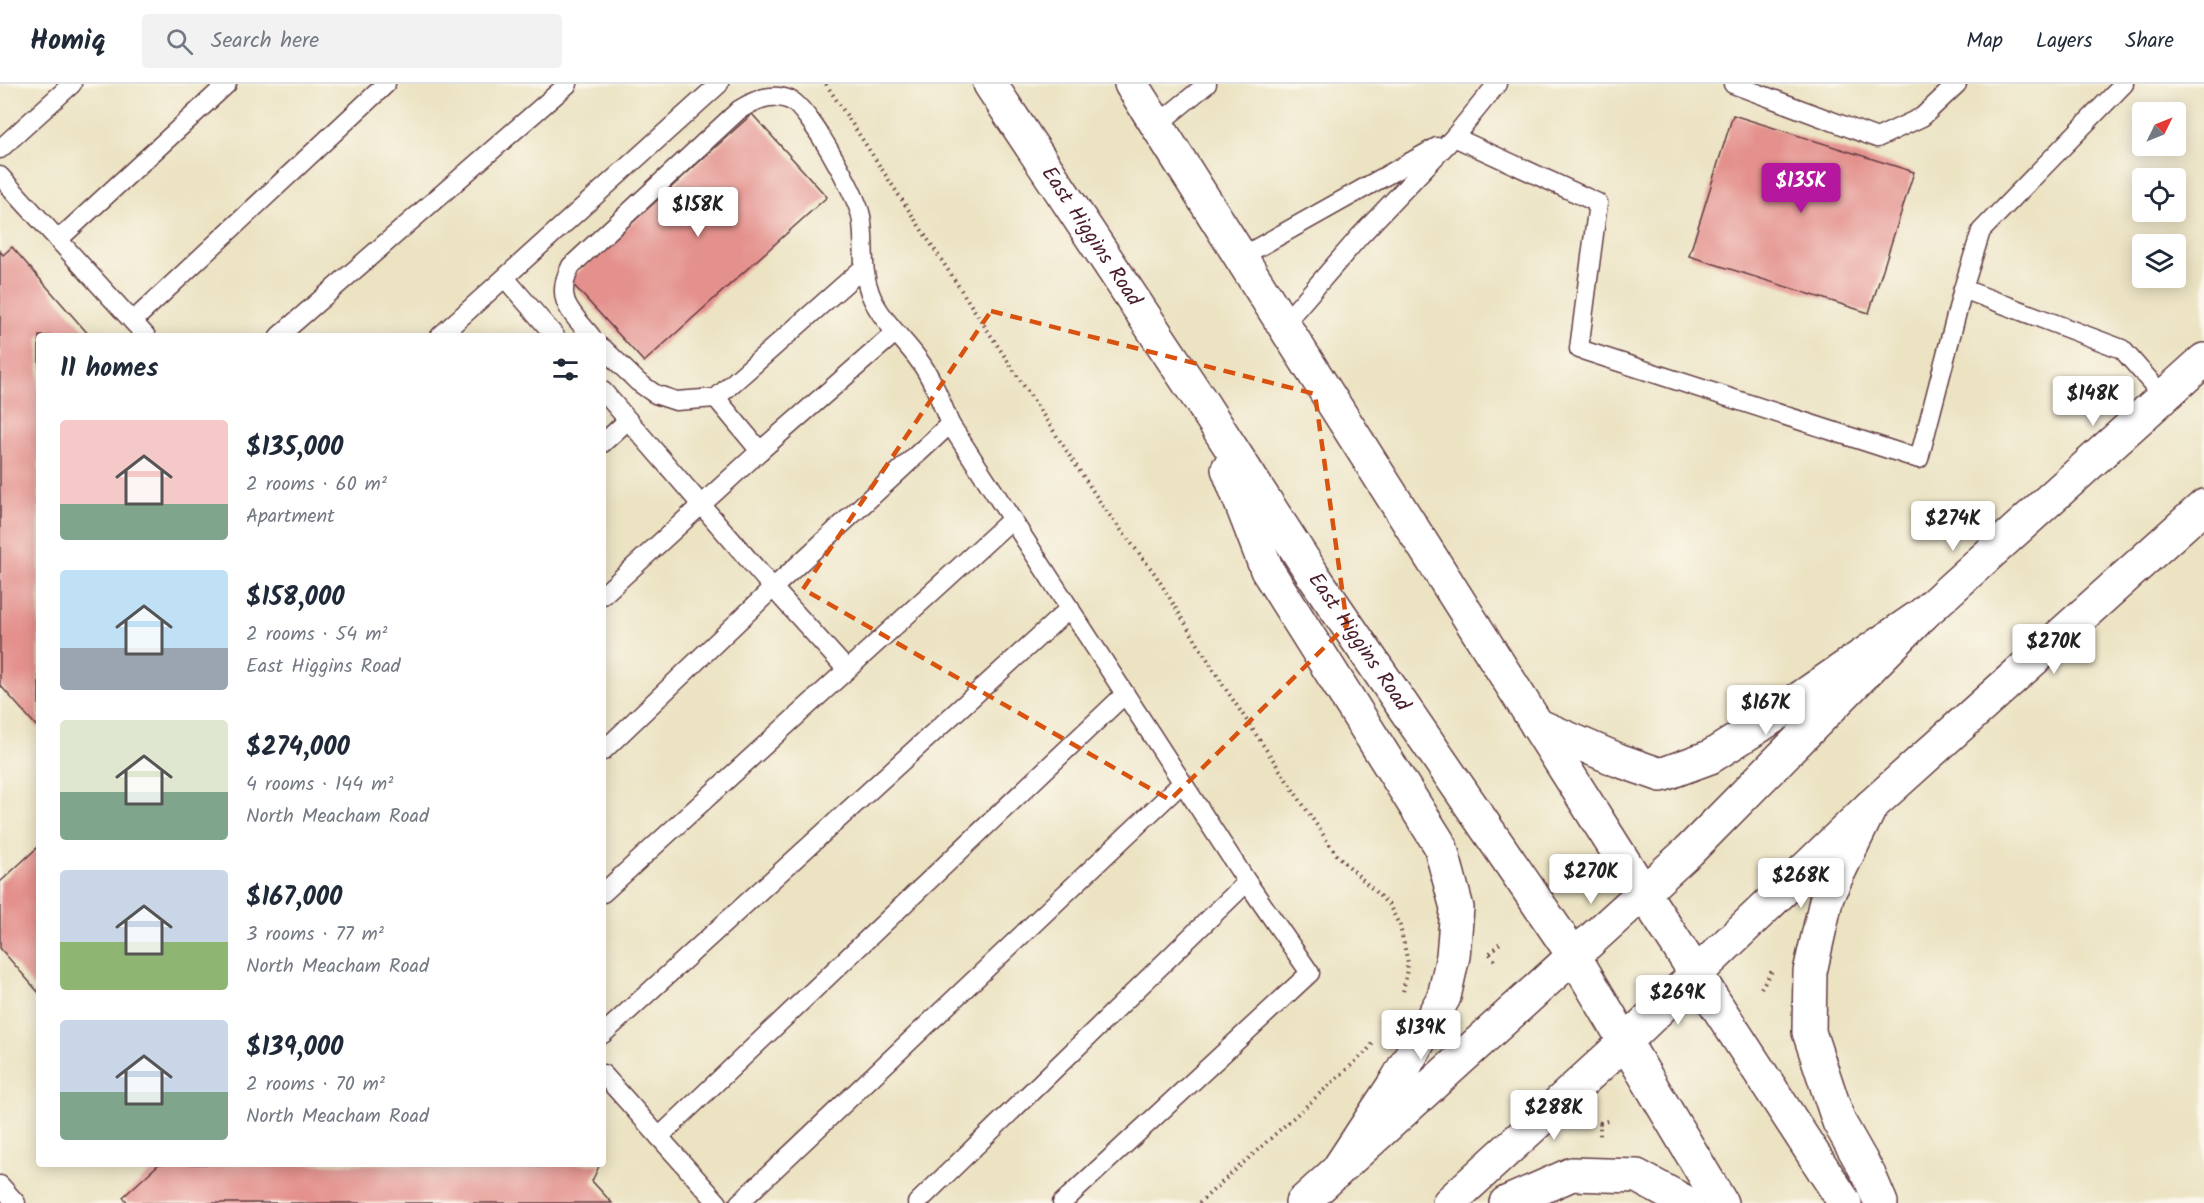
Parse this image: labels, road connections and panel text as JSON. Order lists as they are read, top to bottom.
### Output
{
  "streets": {
    "main road": ["East Higgins Road"]
  },
  "north": "top right",
  "page": {
    "header": "Homiq",
    "search": "Search here",
    "nav": ["Map", "Layers", "Share"],
    "price": [
      "$135K",
      "$158K",
      "$148K",
      "$274K",
      "$270K",
      "$167K",
      "$270K",
      "$268K",
      "$269K",
      "$139K",
      "$288K"
    ],
    "heading": "11 homes",
    "list": [
      {
        "name": "$135,000",
        "note": "2 rooms · 60 m² · Apartment"
      },
      {
        "name": "$158,000",
        "note": "2 rooms · 54 m² · East Higgins Road"
      },
      {
        "name": "$274,000",
        "note": "4 rooms · 144 m² · North Meacham Road"
      },
      {
        "name": "$167,000",
        "note": "3 rooms · 77 m² · North Meacham Road"
      },
      {
        "name": "$139,000",
        "note": "2 rooms · 70 m² · North Meacham Road"
      }
    ]
  }
}
